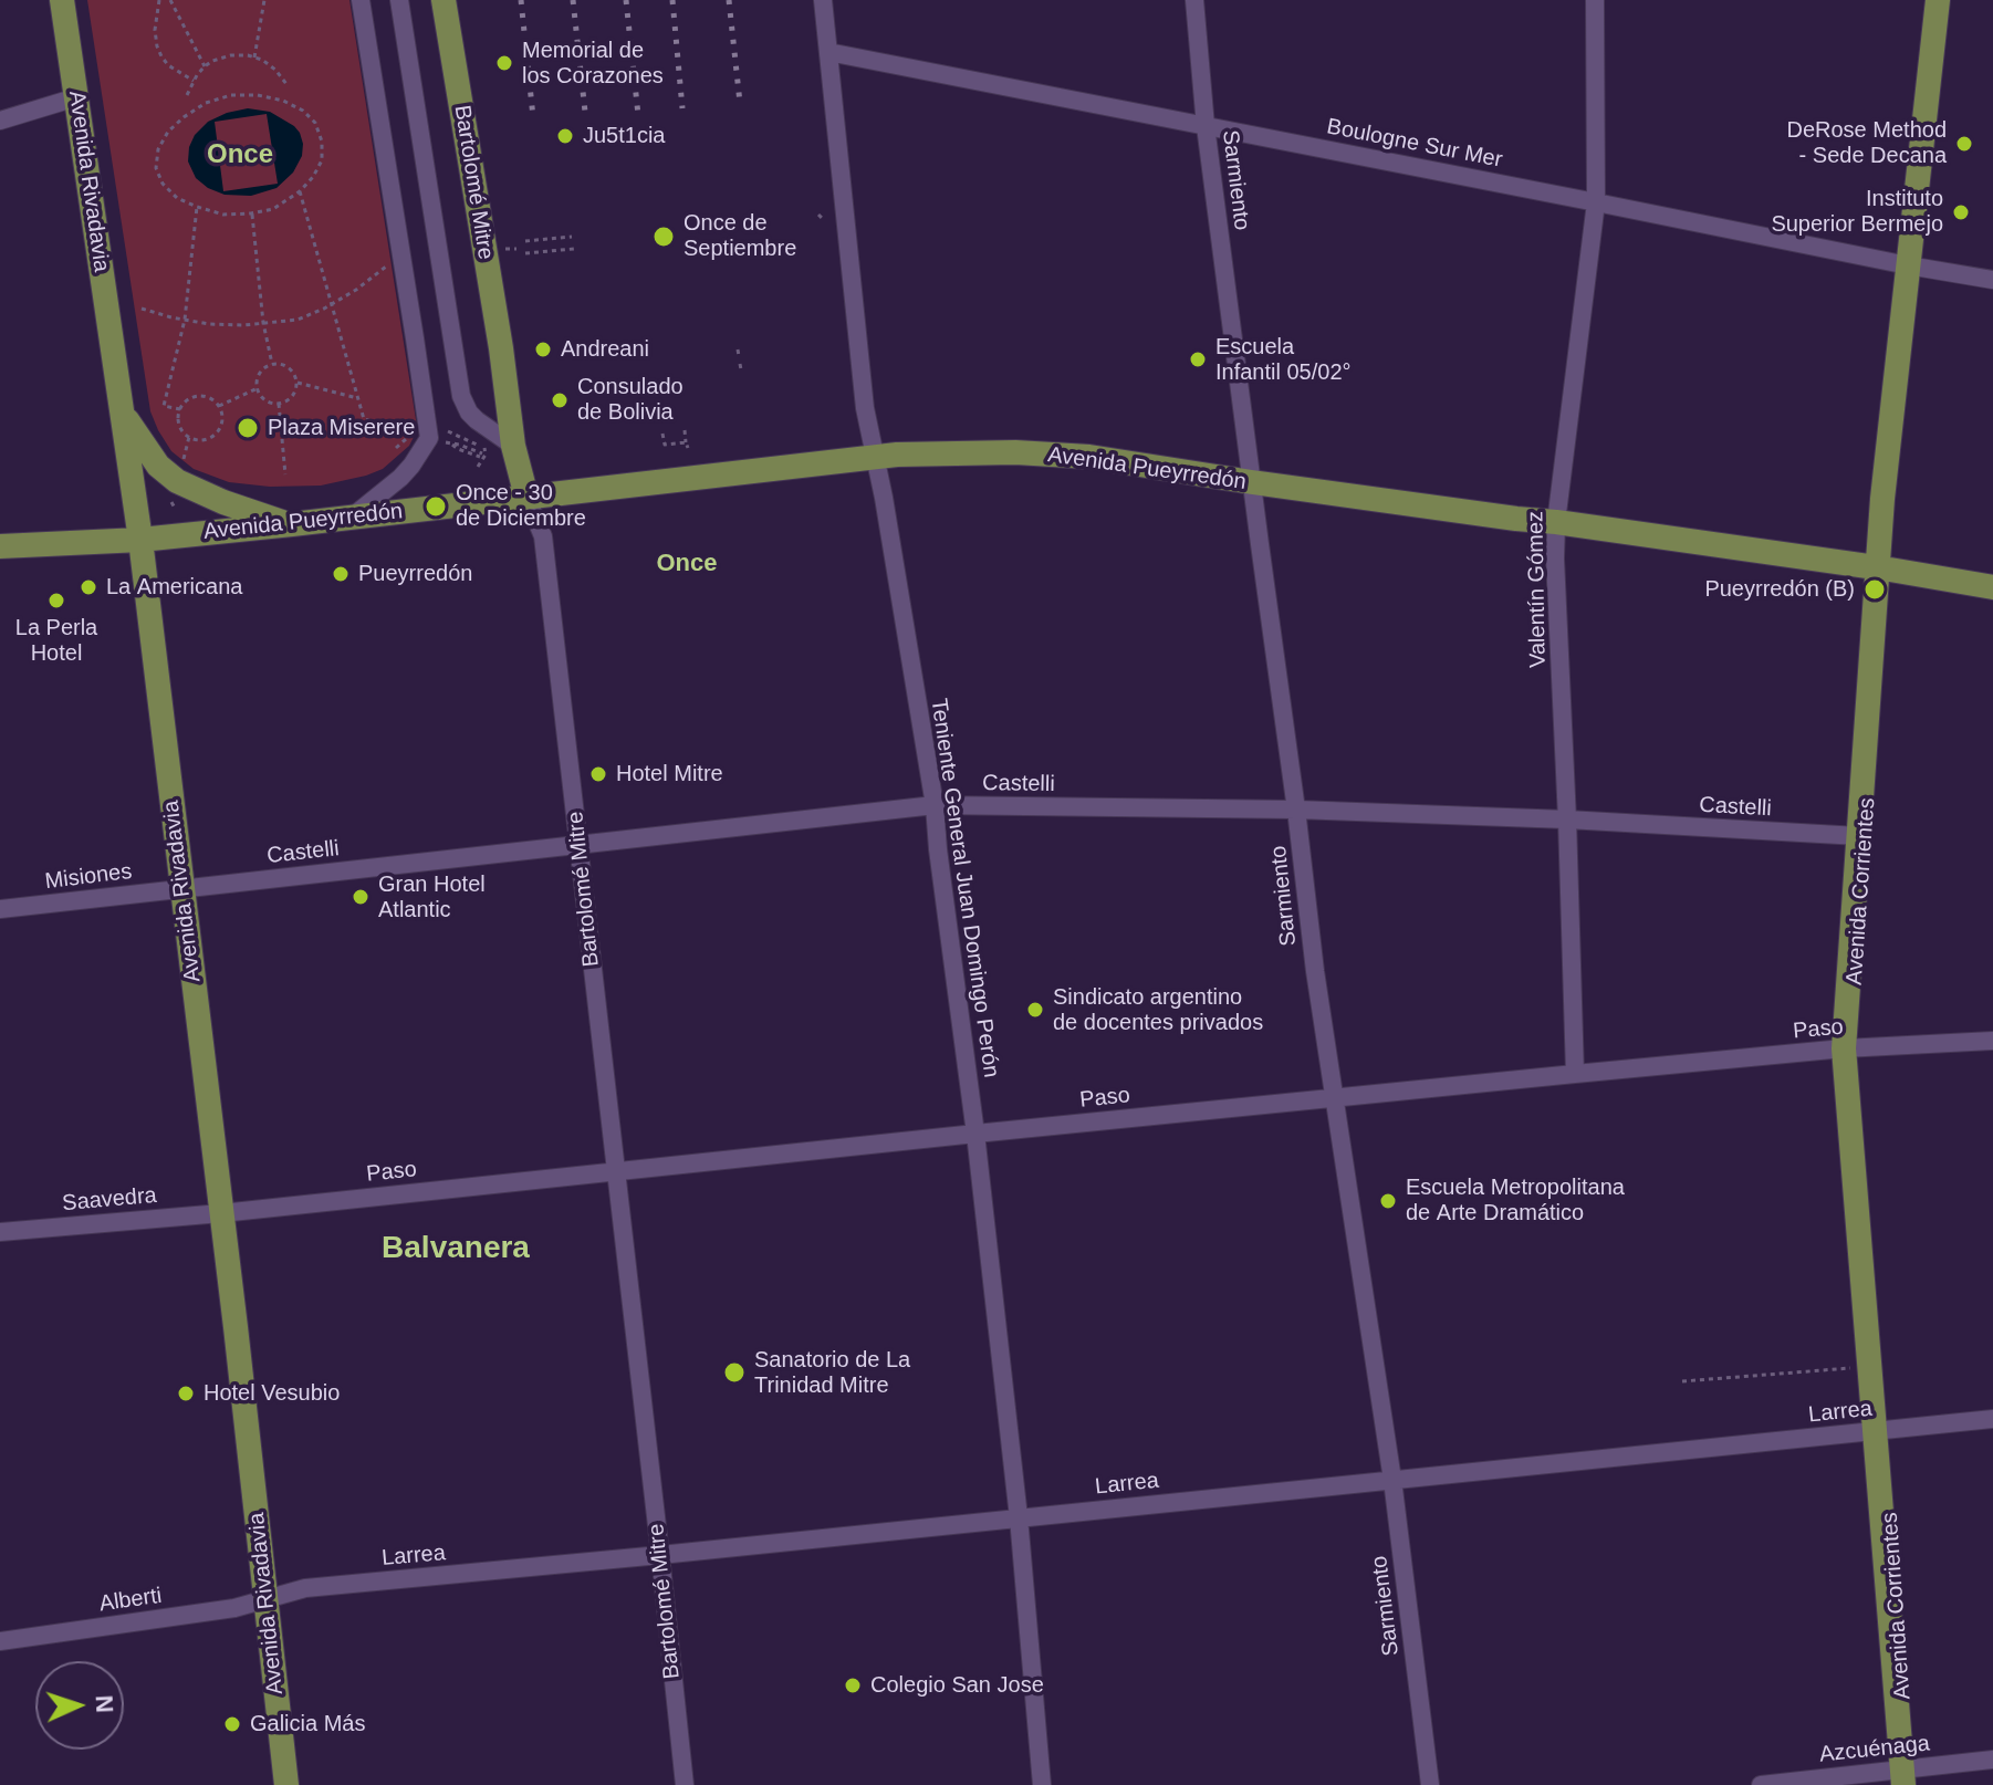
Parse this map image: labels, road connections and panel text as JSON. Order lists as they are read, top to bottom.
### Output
{
  "streets": {
    "main road": [
      "Avenida Rivadavia",
      "Bartolomé Mitre",
      "Avenida Pueyrredón",
      "Avenida Corrientes"
    ],
    "street": [
      "Boulogne Sur Mer",
      "Sarmiento",
      "Valentín Gómez",
      "Castelli",
      "Misiones",
      "Teniente General Juan Domingo Perón",
      "Paso",
      "Saavedra",
      "Larrea",
      "Alberti",
      "Azcuénaga"
    ]
  },
  "crossings": [
    ["Boulogne Sur Mer", "Sarmiento"],
    ["Boulogne Sur Mer", "Valentín Gómez"],
    ["Boulogne Sur Mer", "Teniente General Juan Domingo Perón"],
    ["Boulogne Sur Mer", "Avenida Corrientes"],
    ["Sarmiento", "Avenida Pueyrredón"],
    ["Sarmiento", "Castelli"],
    ["Sarmiento", "Paso"],
    ["Sarmiento", "Larrea"],
    ["Avenida Rivadavia", "Avenida Pueyrredón"],
    ["Avenida Rivadavia", "Castelli"],
    ["Avenida Rivadavia", "Misiones"],
    ["Avenida Rivadavia", "Paso"],
    ["Avenida Rivadavia", "Saavedra"],
    ["Avenida Rivadavia", "Larrea"],
    ["Avenida Rivadavia", "Alberti"],
    ["Bartolomé Mitre", "Avenida Pueyrredón"],
    ["Bartolomé Mitre", "Castelli"],
    ["Bartolomé Mitre", "Paso"],
    ["Bartolomé Mitre", "Larrea"],
    ["Avenida Pueyrredón", "Valentín Gómez"],
    ["Avenida Pueyrredón", "Teniente General Juan Domingo Perón"],
    ["Avenida Pueyrredón", "Avenida Corrientes"],
    ["Valentín Gómez", "Castelli"],
    ["Valentín Gómez", "Paso"],
    ["Castelli", "Misiones"],
    ["Castelli", "Teniente General Juan Domingo Perón"],
    ["Castelli", "Avenida Corrientes"],
    ["Teniente General Juan Domingo Perón", "Paso"],
    ["Teniente General Juan Domingo Perón", "Larrea"],
    ["Avenida Corrientes", "Paso"],
    ["Avenida Corrientes", "Larrea"],
    ["Avenida Corrientes", "Azcuénaga"],
    ["Paso", "Saavedra"],
    ["Larrea", "Alberti"]
  ],
  "districts": ["Once", "Once", "Balvanera"],
  "places": [
    "Memorial de los Corazones",
    "Ju5t1cia",
    "DeRose Method - Sede Decana",
    "Instituto Superior Bermejo",
    "Once de Septiembre",
    "Andreani",
    "Escuela Infantil 05/02°",
    "Consulado de Bolivia",
    "Plaza Miserere",
    "Once - 30 de Diciembre",
    "Pueyrredón",
    "La Americana",
    "Pueyrredón (B)",
    "La Perla Hotel",
    "Hotel Mitre",
    "Gran Hotel Atlantic",
    "Sindicato argentino de docentes privados",
    "Escuela Metropolitana de Arte Dramático",
    "Sanatorio de La Trinidad Mitre",
    "Hotel Vesubio",
    "Colegio San Jose",
    "Galicia Más"
  ],
  "north": "right"
}
